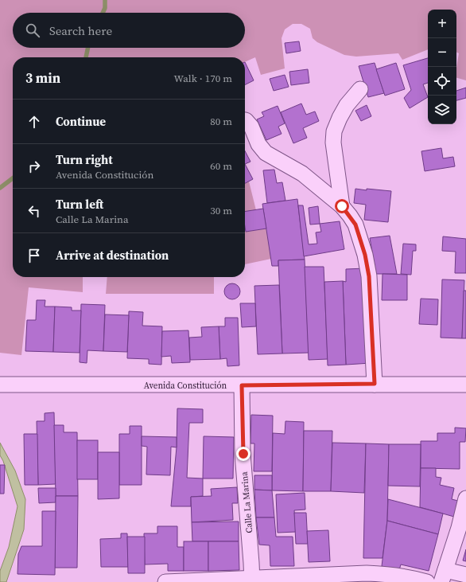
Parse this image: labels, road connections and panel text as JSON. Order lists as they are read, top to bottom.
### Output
{
  "streets": {
    "street": ["Avenida Constitución", "Calle La Marina"]
  },
  "crossings": [
    ["Avenida Constitución", "Calle La Marina"]
  ],
  "page": {
    "map_buttons": ["+", "−"],
    "search": "Search here",
    "heading": ["3 min", "Walk · 170 m"],
    "list": [
      ["Continue", "80 m"],
      ["Turn right", "Avenida Constitución", "60 m"],
      ["Turn left", "Calle La Marina", "30 m"],
      "Arrive at destination"
    ]
  }
}
